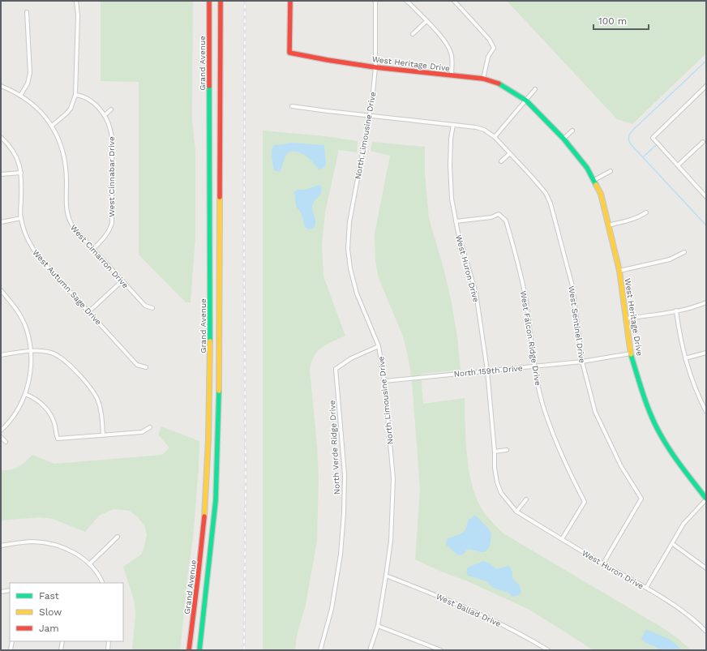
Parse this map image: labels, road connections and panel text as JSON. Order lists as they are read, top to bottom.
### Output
{
  "streets": {
    "main road": ["Grand Avenue", "West Heritage Drive"],
    "street": [
      "North Limousine Drive",
      "West Cinnabar Drive",
      "West Cimarron Drive",
      "West Huron Drive",
      "West Autumn Sage Drive",
      "West Sentinel Drive",
      "West Falcon Ridge Drive",
      "North 159th Drive",
      "North Verde Ridge Drive",
      "West Ballad Drive"
    ]
  },
  "crossings": [
    ["West Heritage Drive", "North Limousine Drive"],
    ["West Heritage Drive", "North 159th Drive"],
    ["North Limousine Drive", "West Sentinel Drive"],
    ["North Limousine Drive", "North 159th Drive"],
    ["North Limousine Drive", "North Verde Ridge Drive"],
    ["North Limousine Drive", "West Ballad Drive"],
    ["West Cinnabar Drive", "West Cimarron Drive"],
    ["West Huron Drive", "West Sentinel Drive"],
    ["West Huron Drive", "West Falcon Ridge Drive"],
    ["West Huron Drive", "North 159th Drive"],
    ["West Sentinel Drive", "North 159th Drive"],
    ["West Falcon Ridge Drive", "North 159th Drive"]
  ],
  "legend": ["Fast", "Slow", "Jam"],
  "scale_bar": "100 m"
}
